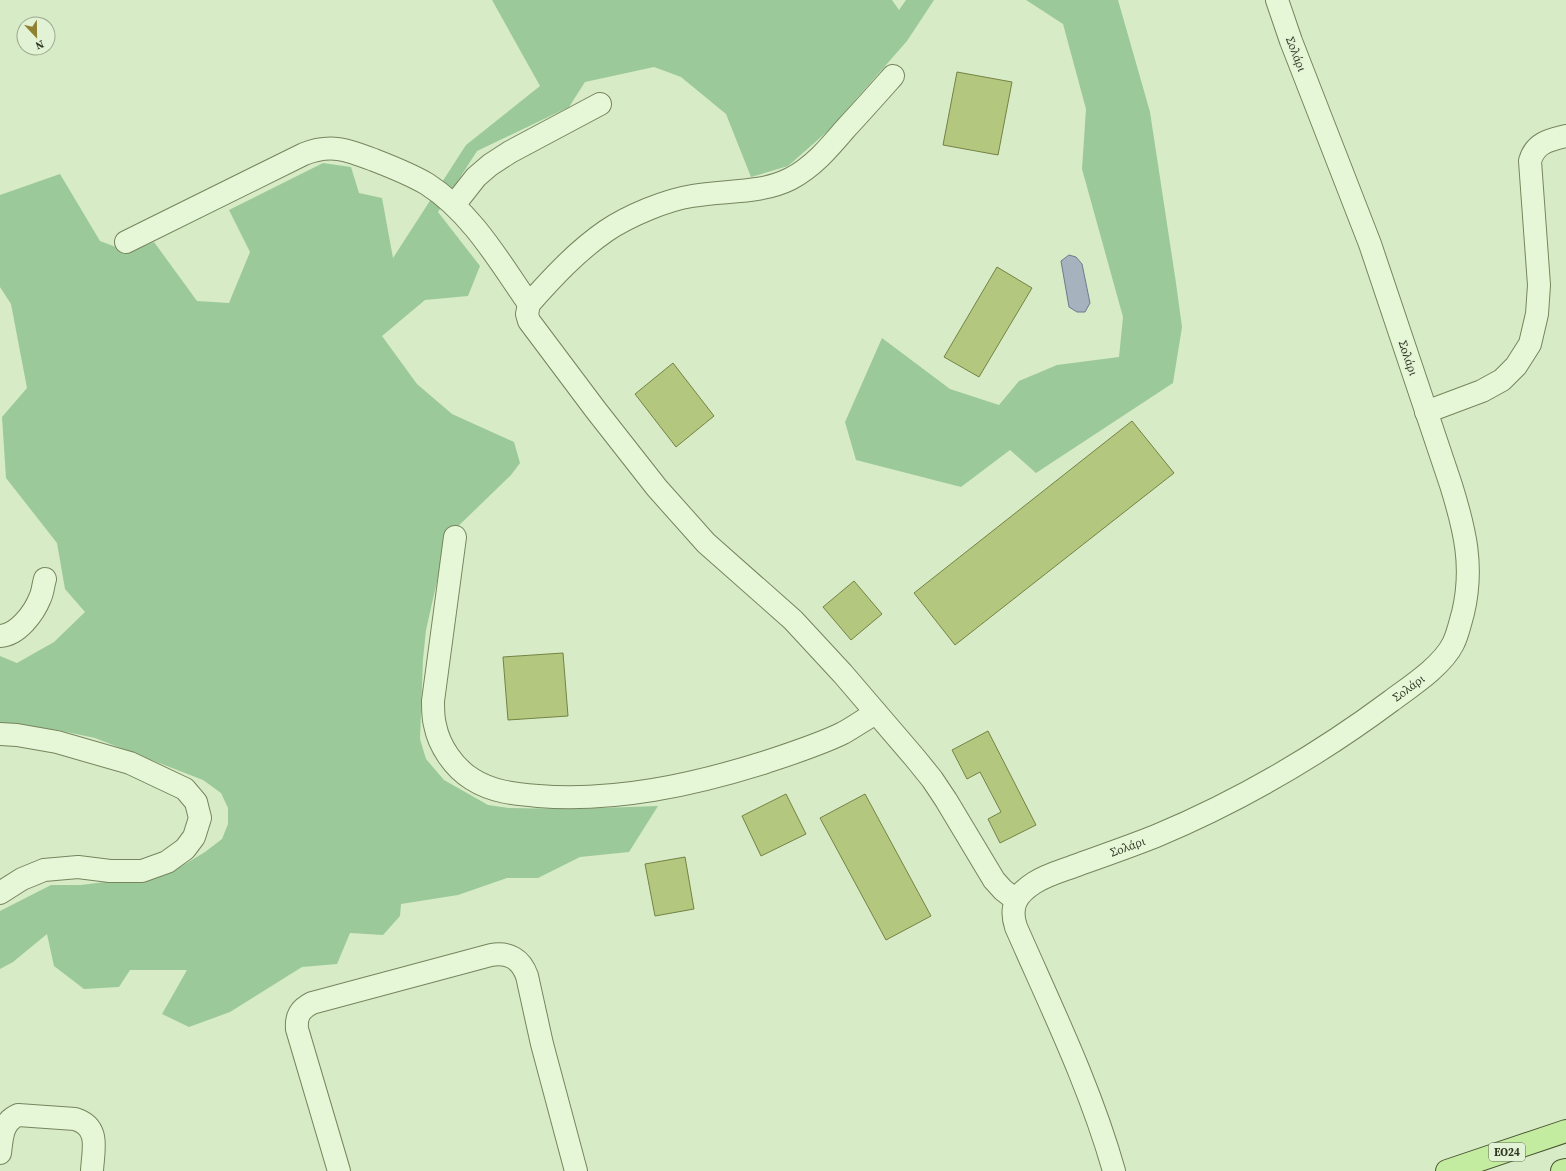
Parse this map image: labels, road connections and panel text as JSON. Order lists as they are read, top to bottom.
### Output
{
  "streets": {
    "main road": ["ΕΟ24"],
    "street": ["Σολάρι"]
  },
  "north": "bottom"
}
